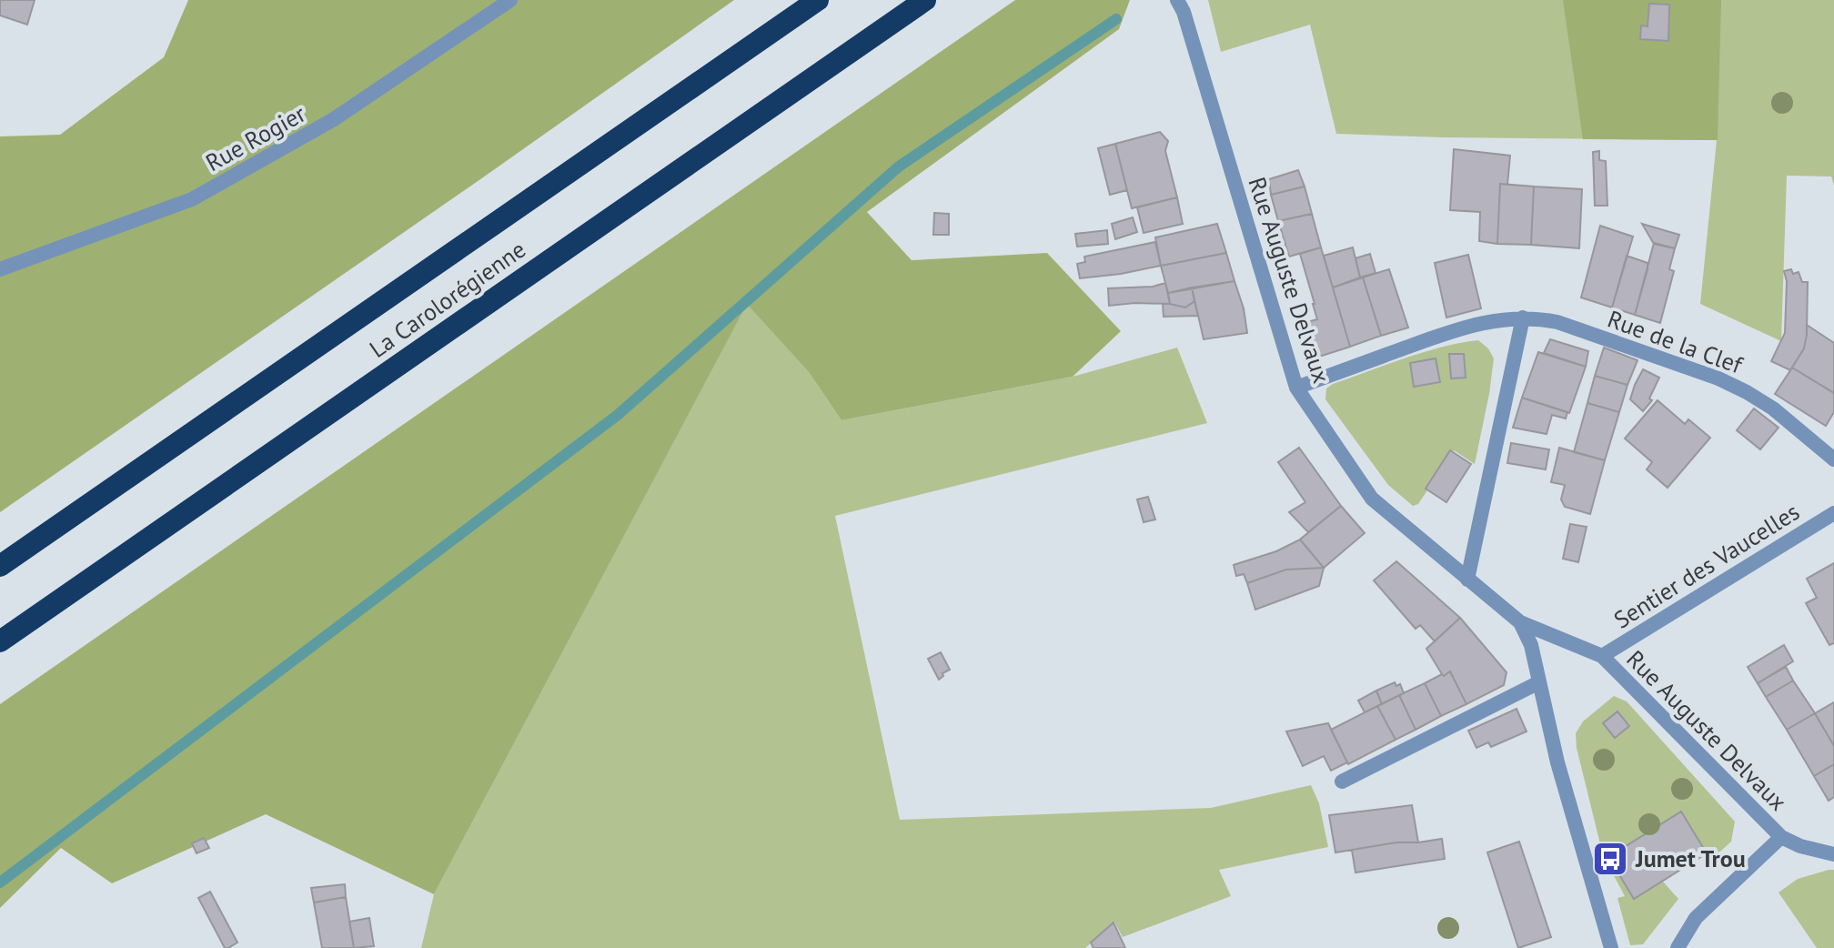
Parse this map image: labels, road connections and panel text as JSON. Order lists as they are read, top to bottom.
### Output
{
  "streets": {
    "highway": ["La Carolorégienne"],
    "street": [
      "Rue Rogier",
      "Rue Auguste Delvaux",
      "Rue de la Clef",
      "Sentier des Vaucelles"
    ]
  },
  "crossings": [
    ["Rue Auguste Delvaux", "Rue de la Clef"],
    ["Rue Auguste Delvaux", "Sentier des Vaucelles"]
  ],
  "places": {
    "bus stop": ["Jumet Trou"]
  }
}
